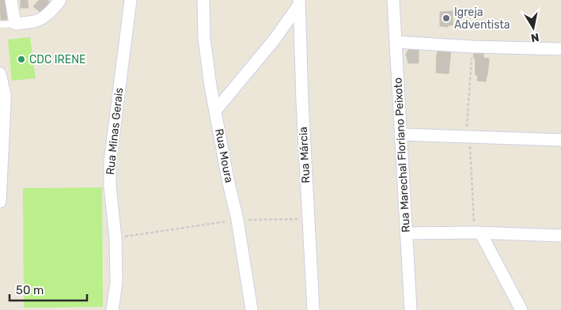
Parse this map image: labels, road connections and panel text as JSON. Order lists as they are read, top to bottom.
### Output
{
  "streets": {
    "street": [
      "Rua Minas Gerais",
      "Rua Márcia",
      "Rua Marechal Floriano Peixoto",
      "Rua Moura"
    ]
  },
  "places": ["Igreja Adventista", "CDC IRENE"],
  "scale_bar": "50 m",
  "north": "bottom"
}
